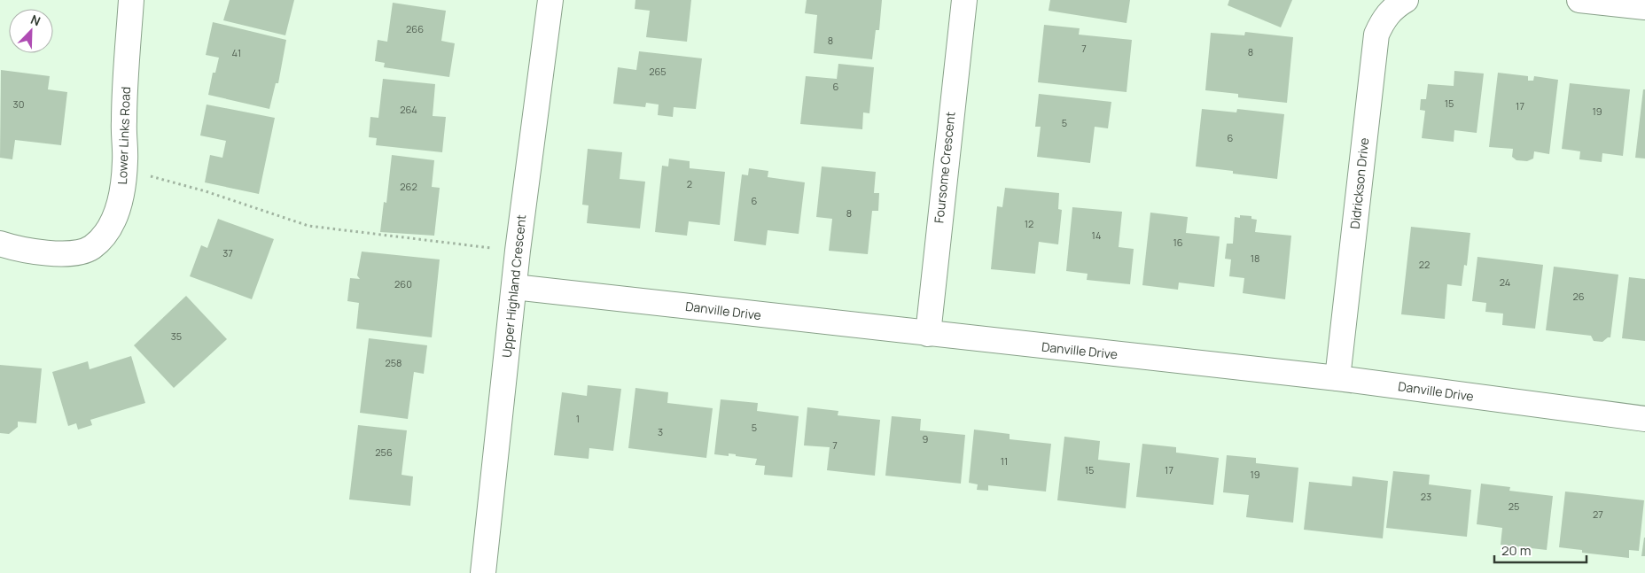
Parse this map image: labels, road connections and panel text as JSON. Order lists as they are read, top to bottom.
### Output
{
  "streets": {
    "street": [
      "Lower Links Road",
      "Foursome Crescent",
      "Didrickson Drive",
      "Upper Highland Crescent",
      "Danville Drive"
    ]
  },
  "crossings": [
    ["Foursome Crescent", "Danville Drive"],
    ["Didrickson Drive", "Danville Drive"],
    ["Upper Highland Crescent", "Danville Drive"]
  ],
  "house_numbers": [
    "266",
    "8",
    "7",
    "8",
    "41",
    "265",
    "6",
    "15",
    "30",
    "17",
    "264",
    "19",
    "5",
    "6",
    "2",
    "262",
    "6",
    "8",
    "12",
    "14",
    "16",
    "37",
    "18",
    "22",
    "24",
    "260",
    "26",
    "35",
    "258",
    "1",
    "5",
    "3",
    "9",
    "7",
    "256",
    "11",
    "15",
    "17",
    "19",
    "23",
    "25",
    "27"
  ],
  "scale_bar": "20 m",
  "north": "top right"
}
